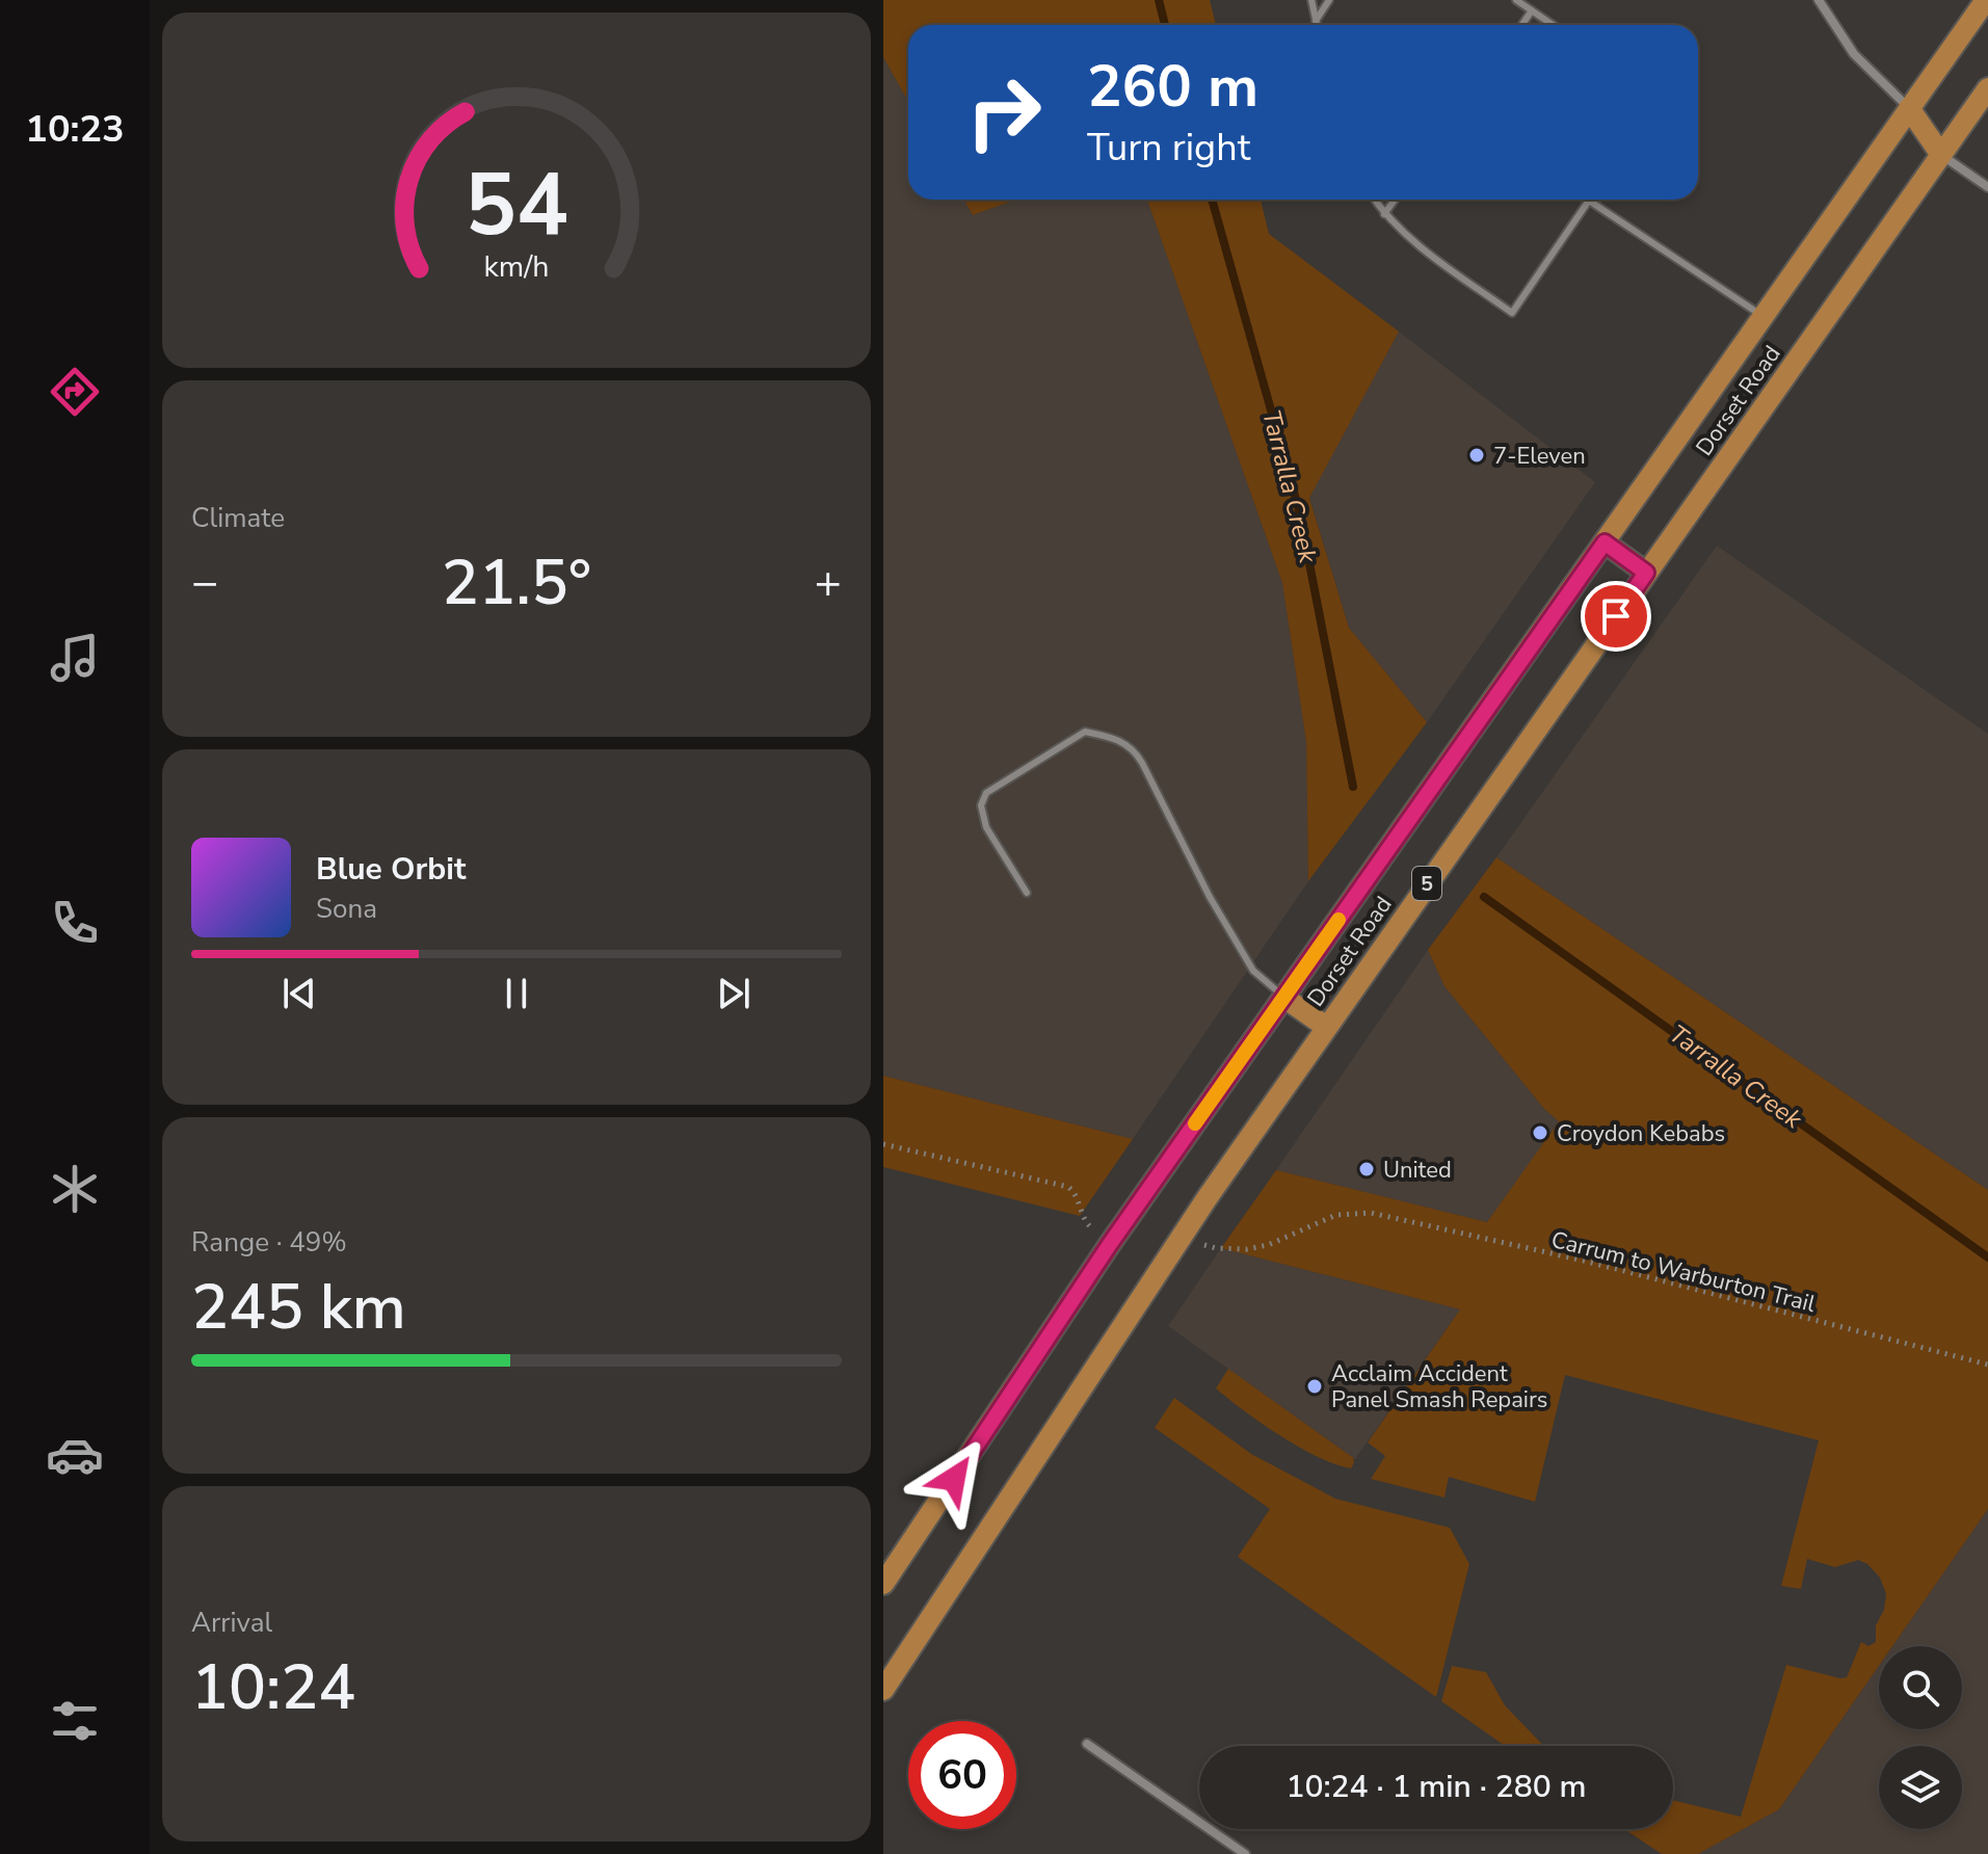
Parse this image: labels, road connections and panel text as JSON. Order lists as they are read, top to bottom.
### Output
{
  "streets": {
    "main road": ["Dorset Road", "5"],
    "path": ["Carrum to Warburton Trail"]
  },
  "water": ["Tarralla Creek"],
  "places": [
    "7-Eleven",
    "Croydon Kebabs",
    "United",
    "Acclaim Accident Panel Smash Repairs"
  ],
  "page": {
    "tabs": "10:23",
    "turn": ["260 m", "Turn right"],
    "tile": [
      "Climate",
      ["Range · 49%", "245 km"],
      ["Arrival", "10:24"]
    ],
    "heat": ["−", "21.5°", "+"],
    "song": ["Blue Orbit", "Sona"],
    "limit": "60",
    "trip": "10:24 · 1 min · 280 m",
    "gauge": ["54", "km/h"]
  }
}
